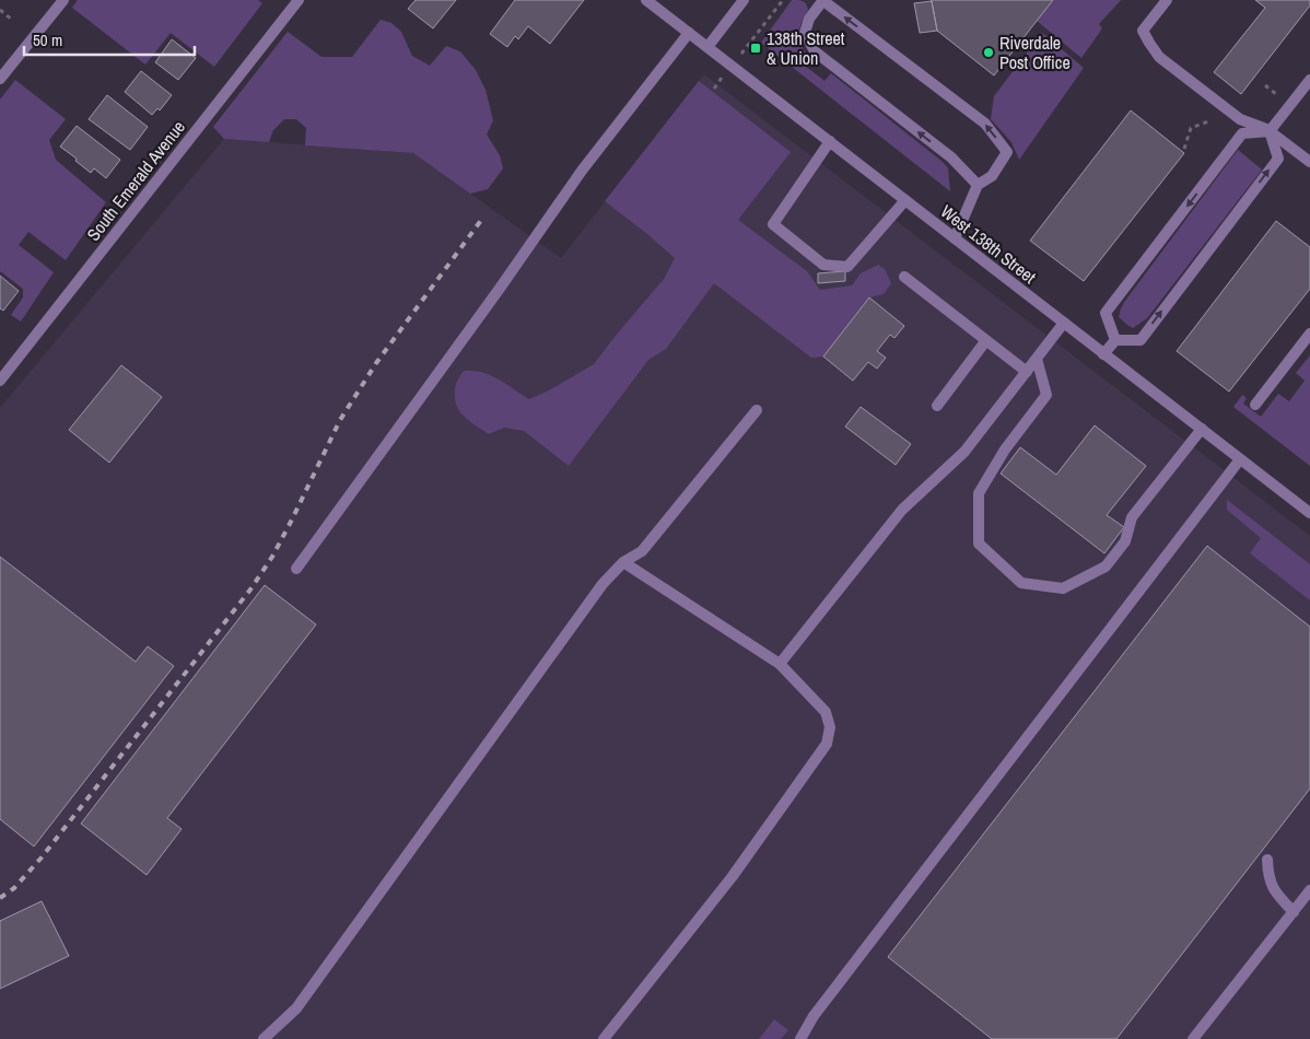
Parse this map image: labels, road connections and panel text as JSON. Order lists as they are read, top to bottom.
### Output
{
  "streets": {
    "street": ["South Emerald Avenue", "West 138th Street"]
  },
  "places": {
    "transit": ["138th Street & Union"],
    "other": ["Riverdale Post Office"]
  },
  "scale_bar": "50 m"
}
